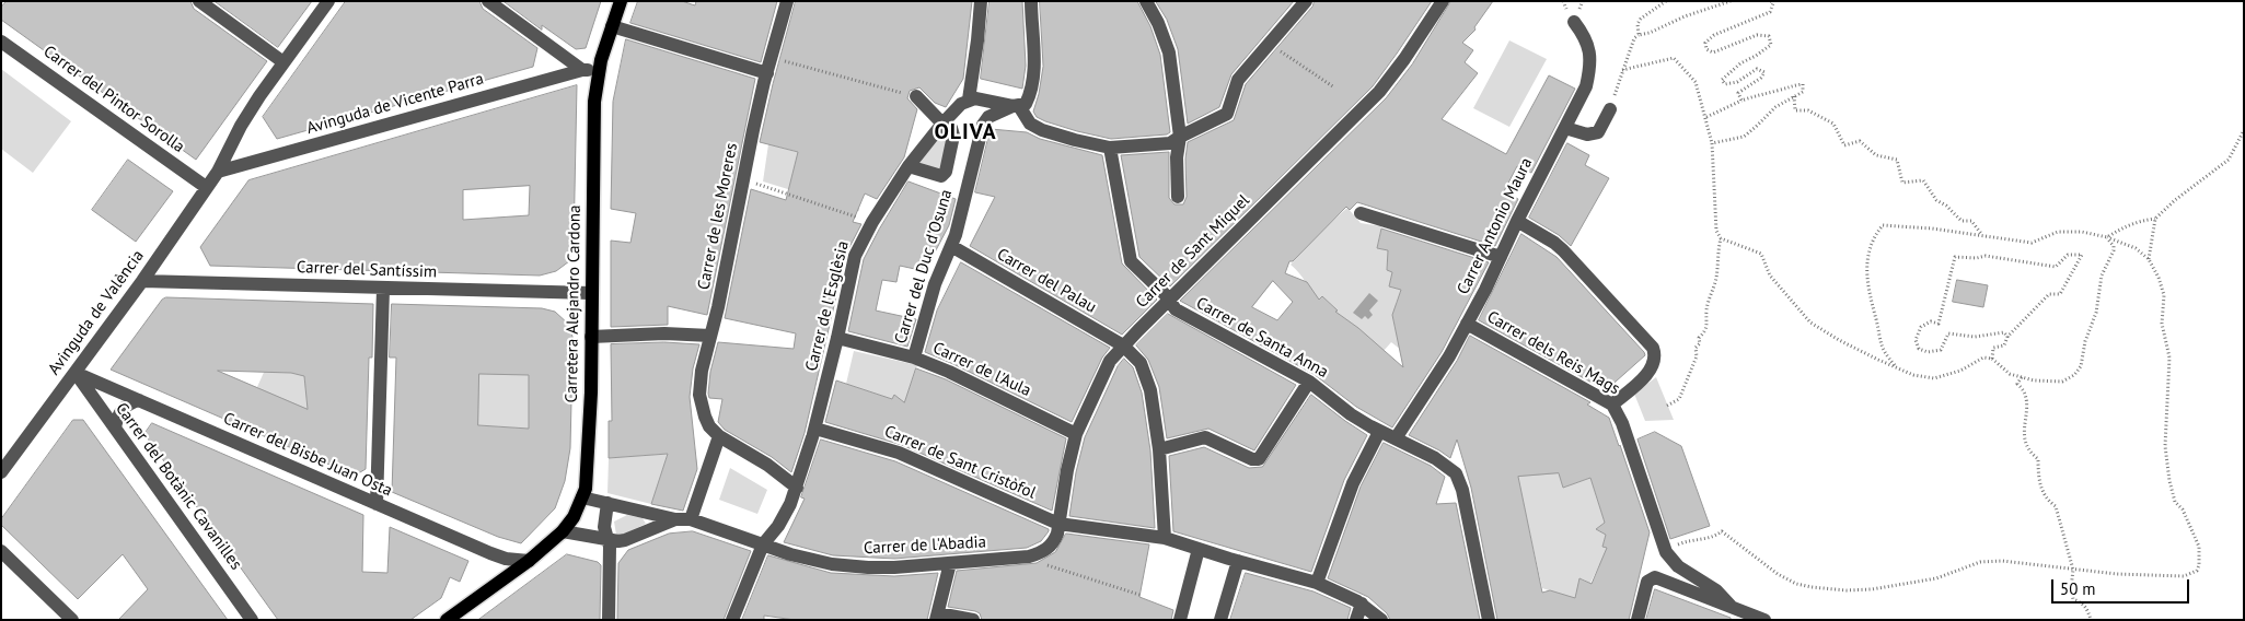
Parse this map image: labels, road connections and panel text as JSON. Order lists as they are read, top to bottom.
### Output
{
  "streets": {
    "main road": ["Carretera Alejandro Cardona"],
    "street": [
      "Carrer del Pintor Sorolla",
      "Avinguda de Vicente Parra",
      "Carrer de les Moreres",
      "Carrer Antonio Maura",
      "Carrer de Sant Miquel",
      "Carrer del Duc d'Osuna",
      "Carrer del Santíssim",
      "Carrer del Palau",
      "Carrer de l'Esglèsia",
      "Avinguda de València",
      "Carrer de Santa Anna",
      "Carrer dels Reis Mags",
      "Carrer de l'Aula",
      "Carrer del Bisbe Juan Osta",
      "Carrer de Sant Cristòfol",
      "Carrer del Botànic Cavanilles",
      "Carrer de l'Abadia"
    ]
  },
  "crossings": [
    ["Carrer del Pintor Sorolla", "Avinguda de València"],
    ["Avinguda de Vicente Parra", "Avinguda de València"],
    ["Carrer Antonio Maura", "Carrer de Santa Anna"],
    ["Carrer Antonio Maura", "Carrer dels Reis Mags"],
    ["Carrer de Sant Miquel", "Carrer del Palau"],
    ["Carrer de Sant Miquel", "Carrer de Santa Anna"],
    ["Carrer de Sant Miquel", "Carrer de l'Aula"],
    ["Carrer de Sant Miquel", "Carrer de Sant Cristòfol"],
    ["Carrer de Sant Miquel", "Carrer de l'Abadia"],
    ["Carrer del Duc d'Osuna", "Carrer del Palau"],
    ["Carrer del Duc d'Osuna", "Carrer de l'Aula"],
    ["Carrer del Santíssim", "Carretera Alejandro Cardona"],
    ["Carrer del Santíssim", "Avinguda de València"],
    ["Carrer del Palau", "Carrer de Sant Cristòfol"],
    ["Carretera Alejandro Cardona", "Carrer del Bisbe Juan Osta"],
    ["Carrer de l'Esglèsia", "Carrer de l'Aula"],
    ["Carrer de l'Esglèsia", "Carrer de Sant Cristòfol"],
    ["Carrer de l'Esglèsia", "Carrer de l'Abadia"],
    ["Avinguda de València", "Carrer del Bisbe Juan Osta"],
    ["Avinguda de València", "Carrer del Botànic Cavanilles"],
    ["Carrer del Bisbe Juan Osta", "Carrer del Botànic Cavanilles"]
  ],
  "districts": ["OLIVA"],
  "scale_bar": "50 m"
}
